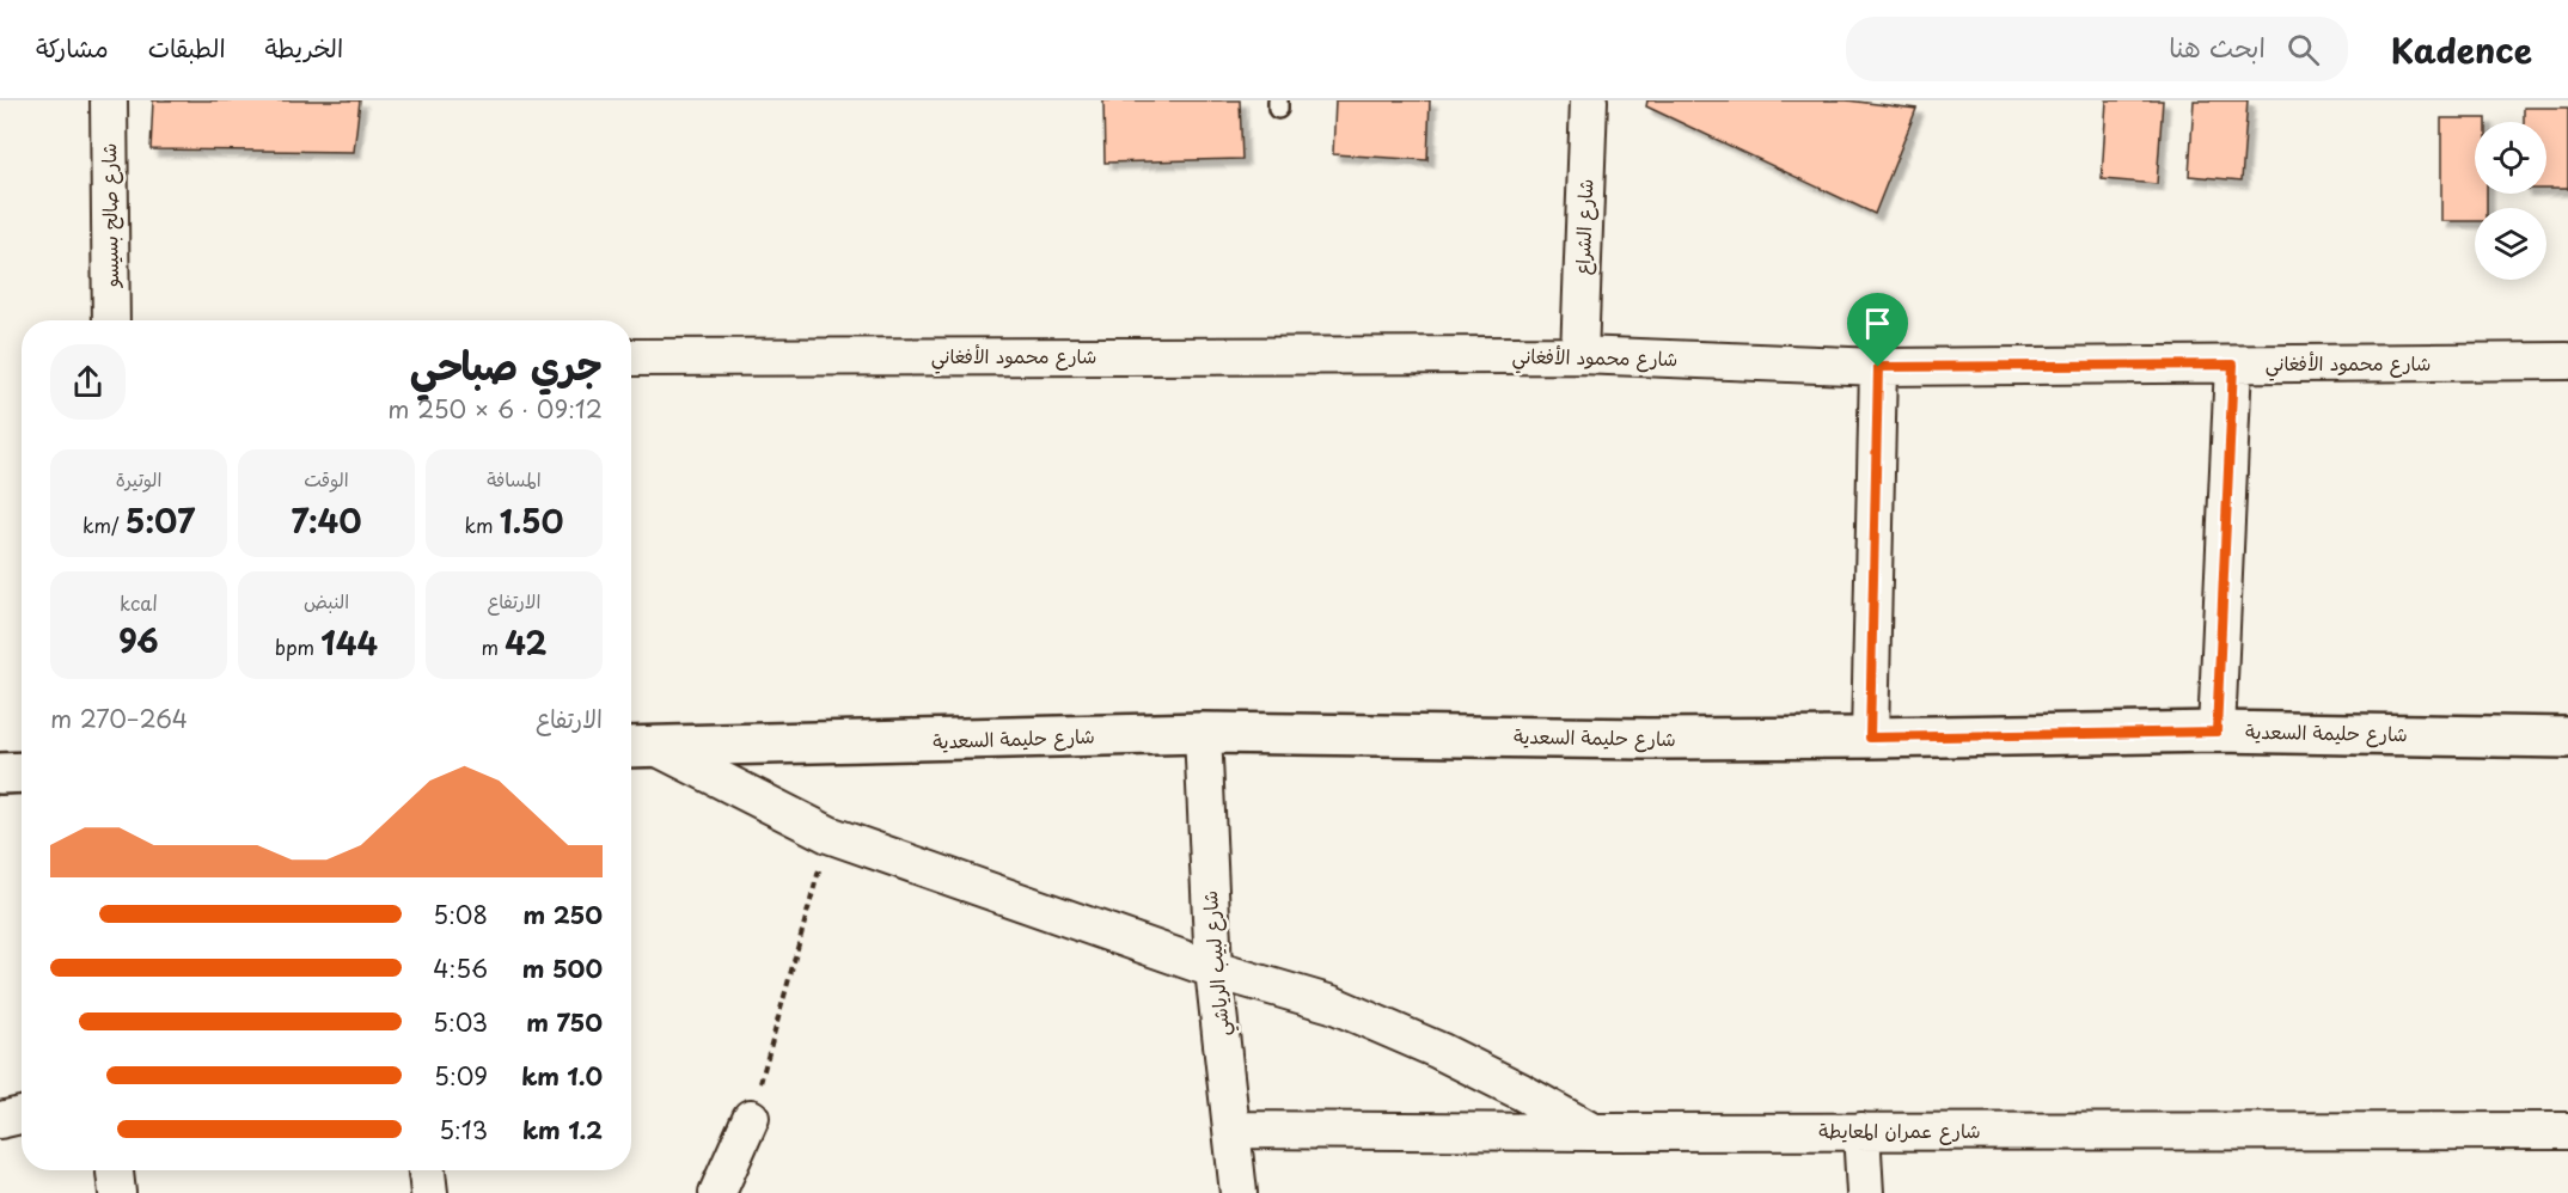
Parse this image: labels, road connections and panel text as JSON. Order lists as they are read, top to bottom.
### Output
{
  "streets": {
    "street": [
      "شارع صالح بسيسو",
      "شارع الشراع",
      "شارع محمود الأفغاني",
      "شارع حليمة السعدية",
      "شارع لبيب الرياشي",
      "شارع عمران المعايطة"
    ]
  },
  "crossings": [
    ["شارع الشراع", "شارع محمود الأفغاني"],
    ["شارع حليمة السعدية", "شارع لبيب الرياشي"],
    ["شارع لبيب الرياشي", "شارع عمران المعايطة"]
  ],
  "page": {
    "header": "Kadence",
    "search": "ابحث هنا",
    "nav": ["الخريطة", "الطبقات", "مشاركة"],
    "heading": ["جري صباحي", "09:12 · 6 × 250 m"],
    "stats": [
      ["المسافة", "1.50 km"],
      ["الوقت", "7:40"],
      ["الوتيرة", "5:07 /km"],
      ["الارتفاع", "42 m"],
      ["النبض", "144 bpm"],
      ["kcal", "96"]
    ],
    "chart": ["الارتفاع", "264–270 m"],
    "list": [
      {
        "name": "250 m",
        "note": "5:08"
      },
      {
        "name": "500 m",
        "note": "4:56"
      },
      {
        "name": "750 m",
        "note": "5:03"
      },
      {
        "name": "1.0 km",
        "note": "5:09"
      },
      {
        "name": "1.2 km",
        "note": "5:13"
      }
    ]
  }
}
